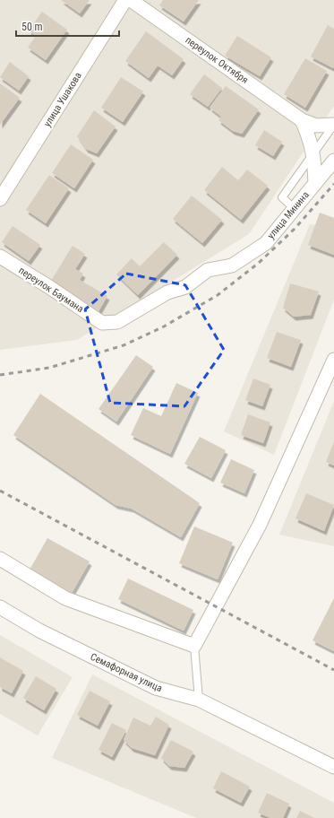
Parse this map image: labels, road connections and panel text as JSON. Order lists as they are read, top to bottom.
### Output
{
  "streets": {
    "street": [
      "переулок Октября",
      "улица Ушакова",
      "улица Минина",
      "переулок Баумана",
      "Семафорная улица"
    ]
  },
  "crossings": [
    ["улица Минина", "переулок Баумана"]
  ],
  "scale_bar": "50 m"
}
